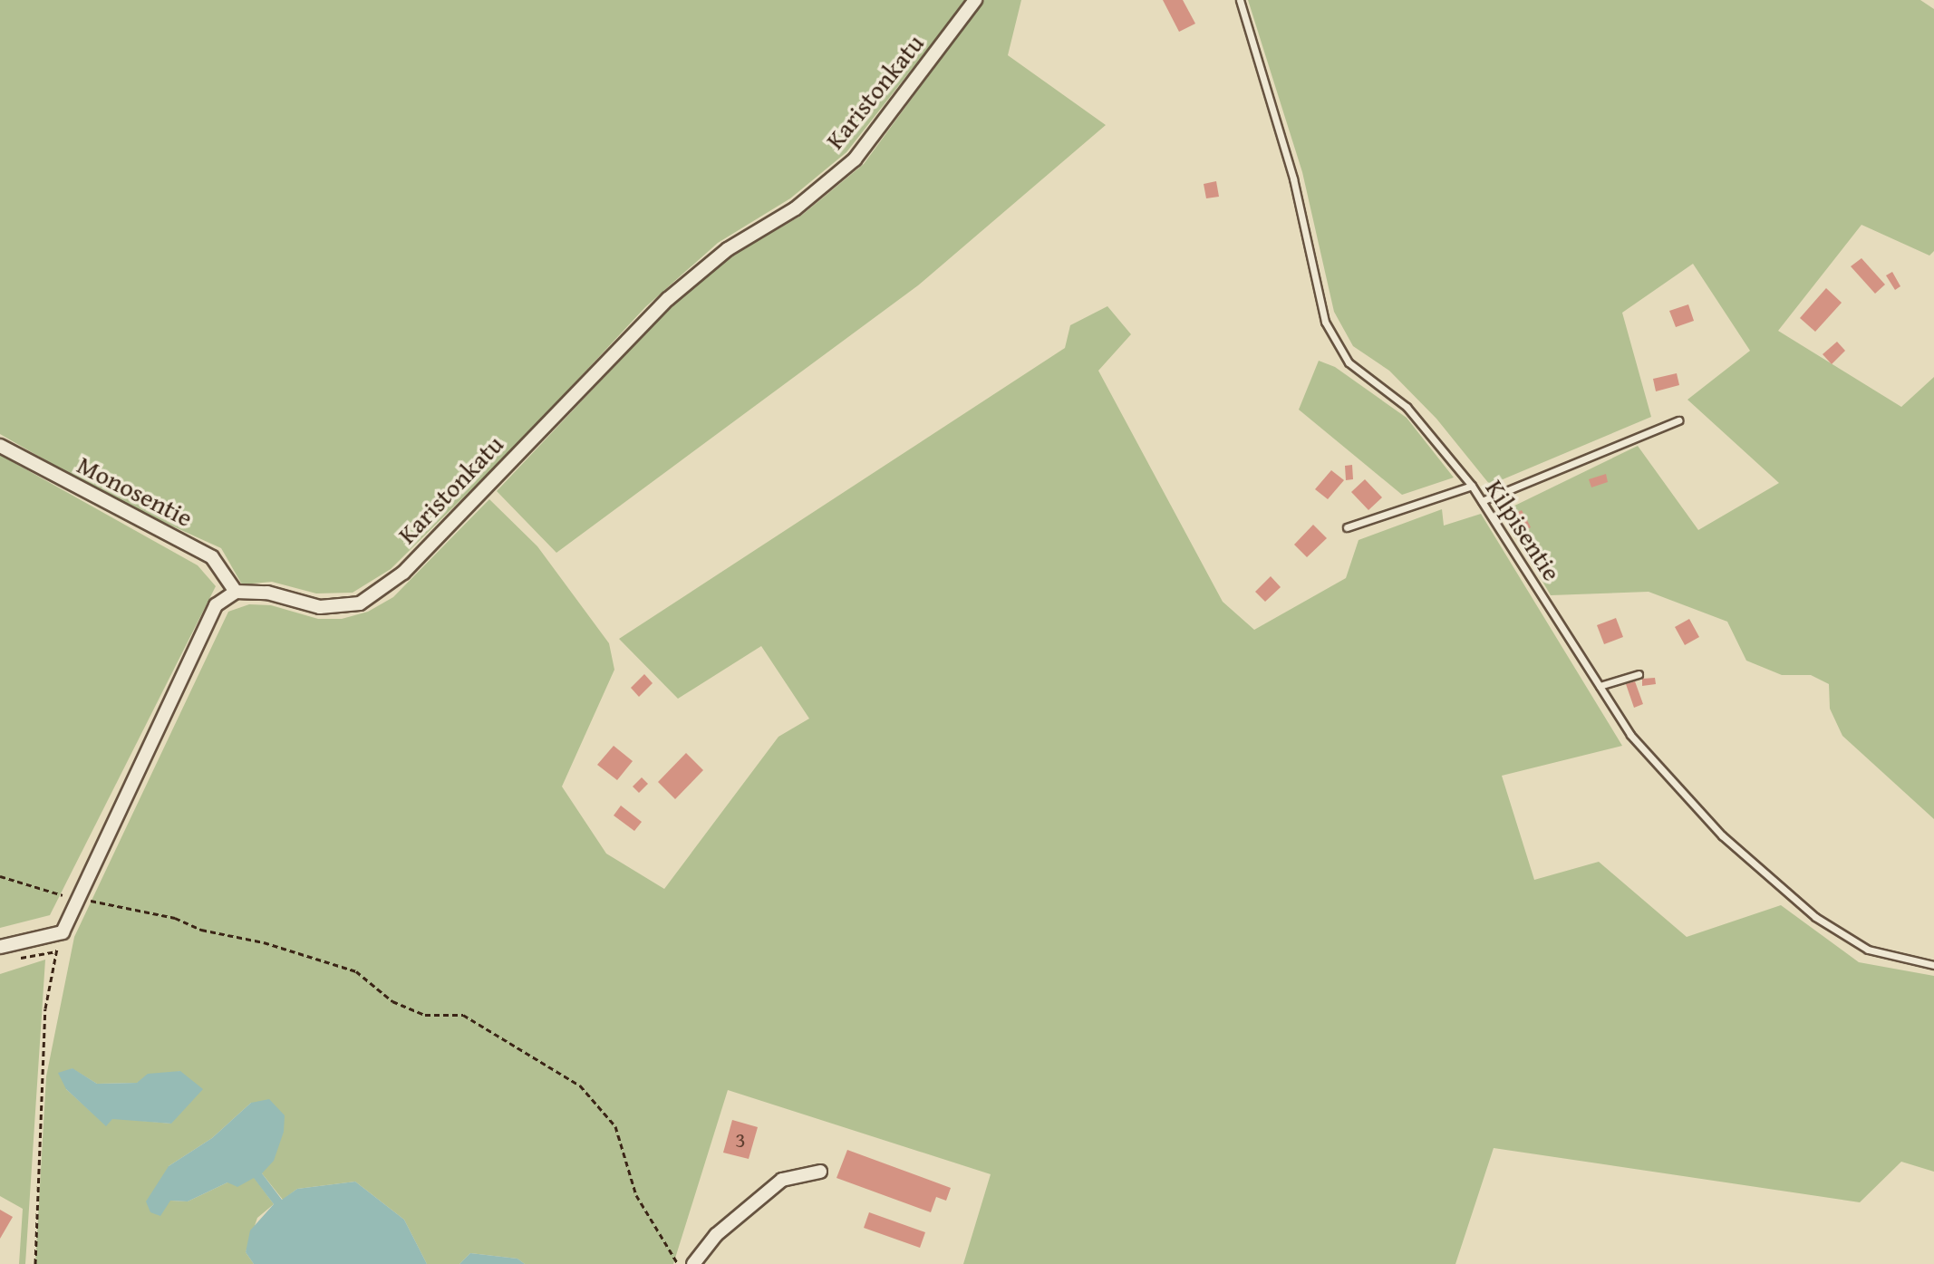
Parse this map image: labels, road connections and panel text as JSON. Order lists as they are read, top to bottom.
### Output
{
  "streets": {
    "street": ["Karistonkatu", "Monosentie"],
    "lane": ["Kilpisentie"]
  },
  "crossings": [
    ["Karistonkatu", "Monosentie"]
  ],
  "house_numbers": ["3"]
}
